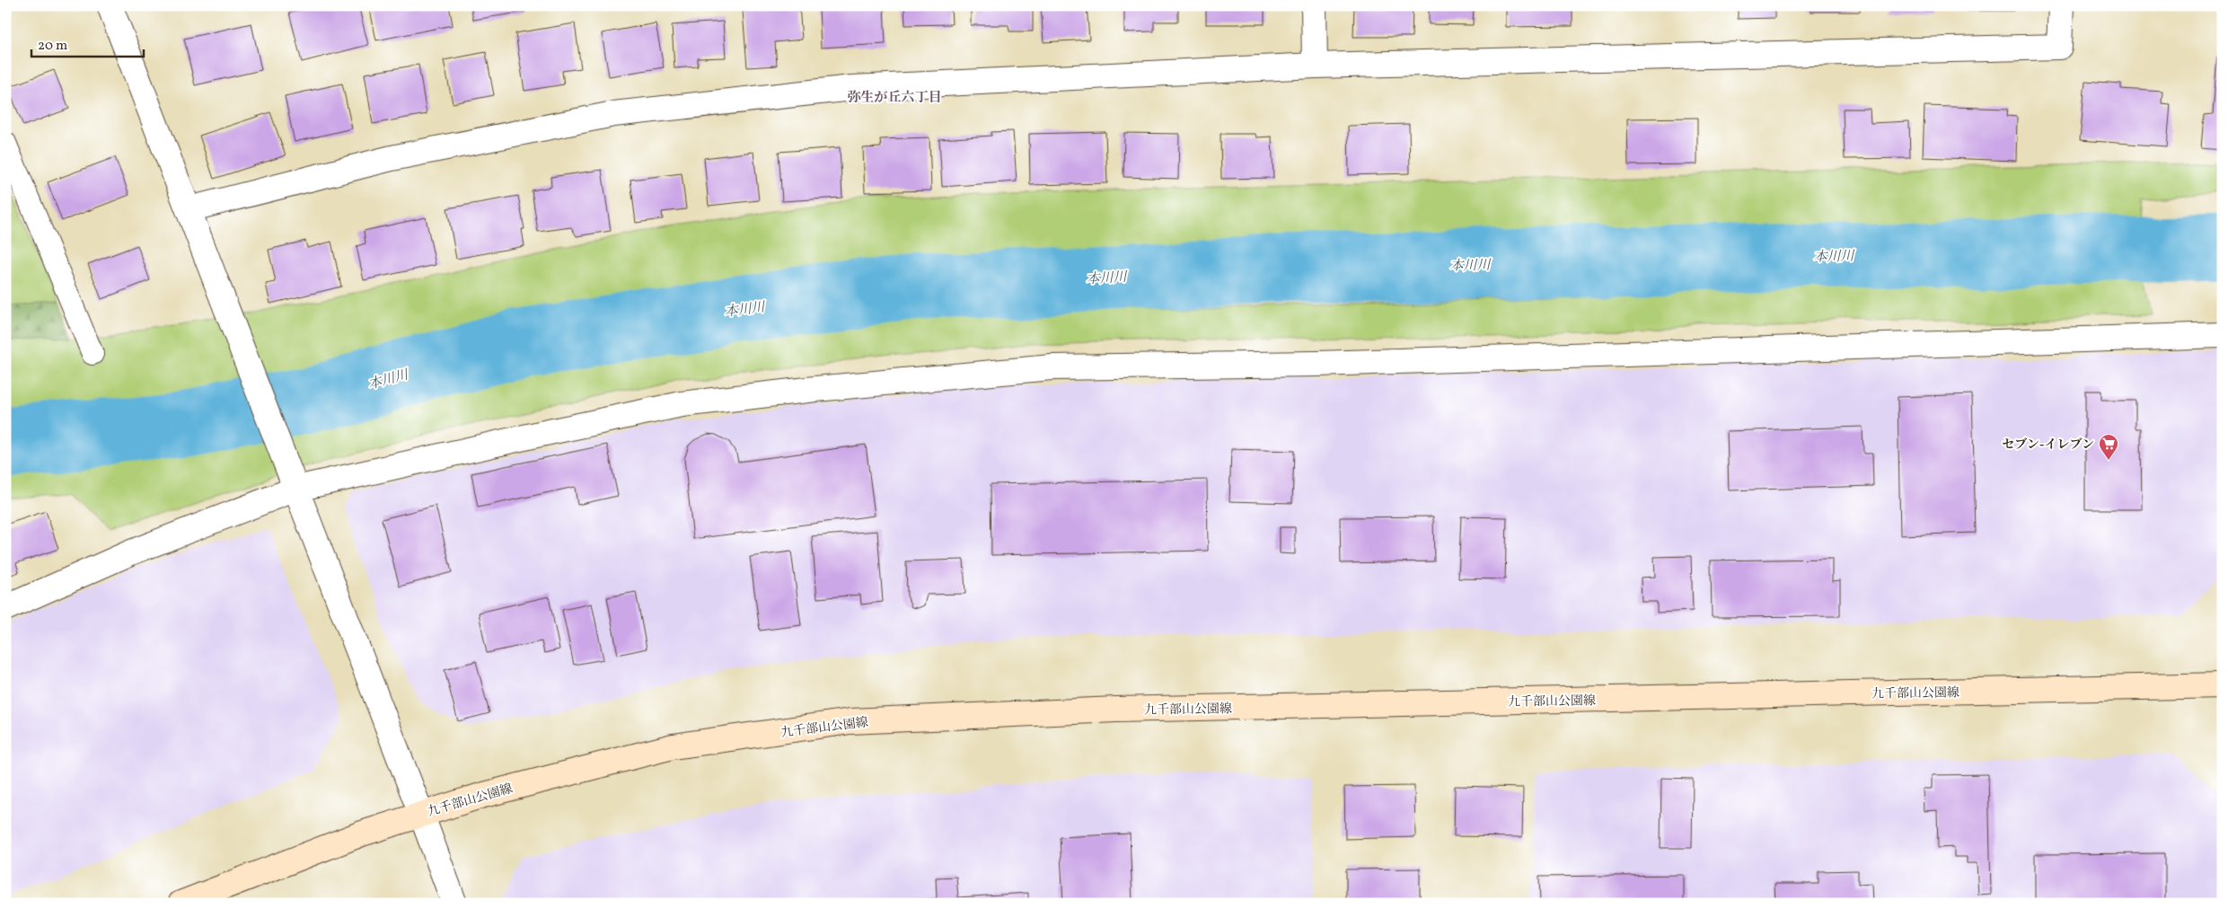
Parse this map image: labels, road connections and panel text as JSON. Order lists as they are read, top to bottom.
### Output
{
  "streets": {
    "main road": ["九千部山公園線"]
  },
  "districts": ["弥生が丘六丁目"],
  "water": ["本川川"],
  "places": {
    "supermarket": ["セブン-イレブン"]
  },
  "scale_bar": "20 m"
}
